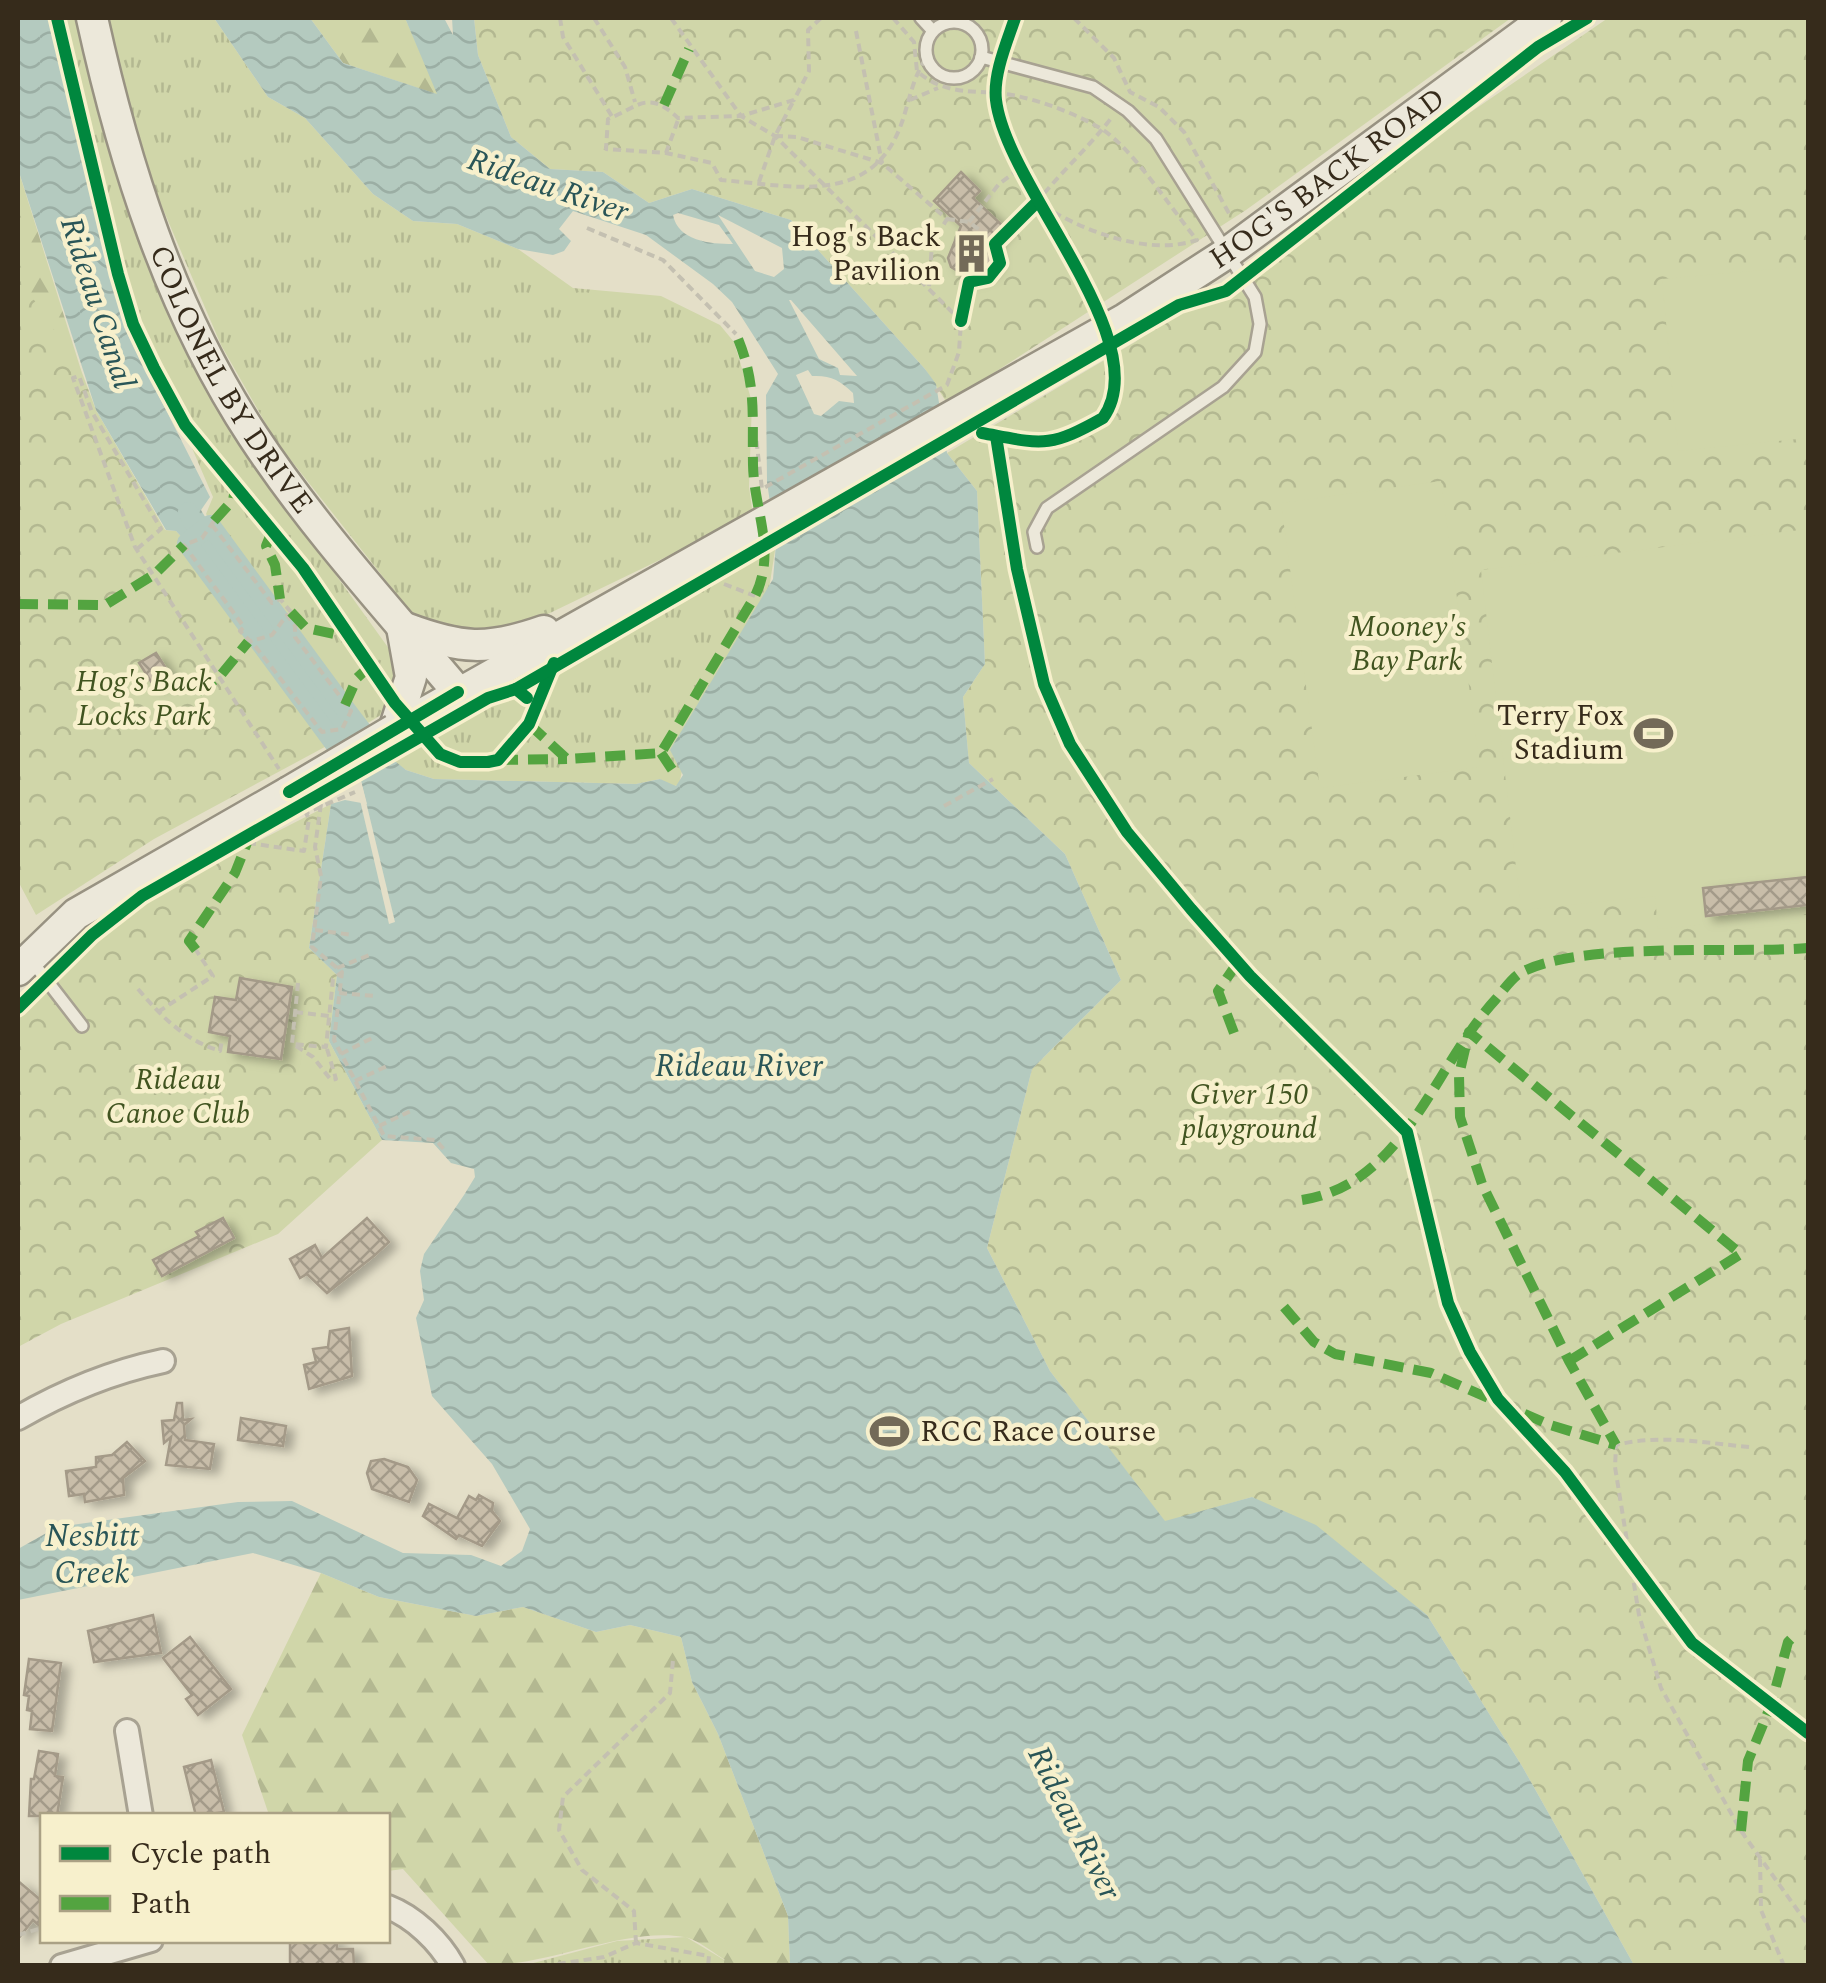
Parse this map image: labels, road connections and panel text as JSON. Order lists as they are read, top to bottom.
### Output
{
  "streets": {
    "main road": ["HOG'S BACK ROAD", "COLONEL BY DRIVE"]
  },
  "crossings": [
    ["HOG'S BACK ROAD", "COLONEL BY DRIVE"]
  ],
  "water": ["Rideau River", "Rideau Canal", "Nesbitt Creek"],
  "parks": [
    "Mooney's Bay Park",
    "Hog's Back Locks Park",
    "Rideau Canoe Club",
    "Giver 150 playground"
  ],
  "places": {
    "building": ["Hog's Back Pavilion"],
    "sports": ["Terry Fox Stadium", "RCC Race Course"]
  },
  "legend": ["Cycle path", "Path"]
}
